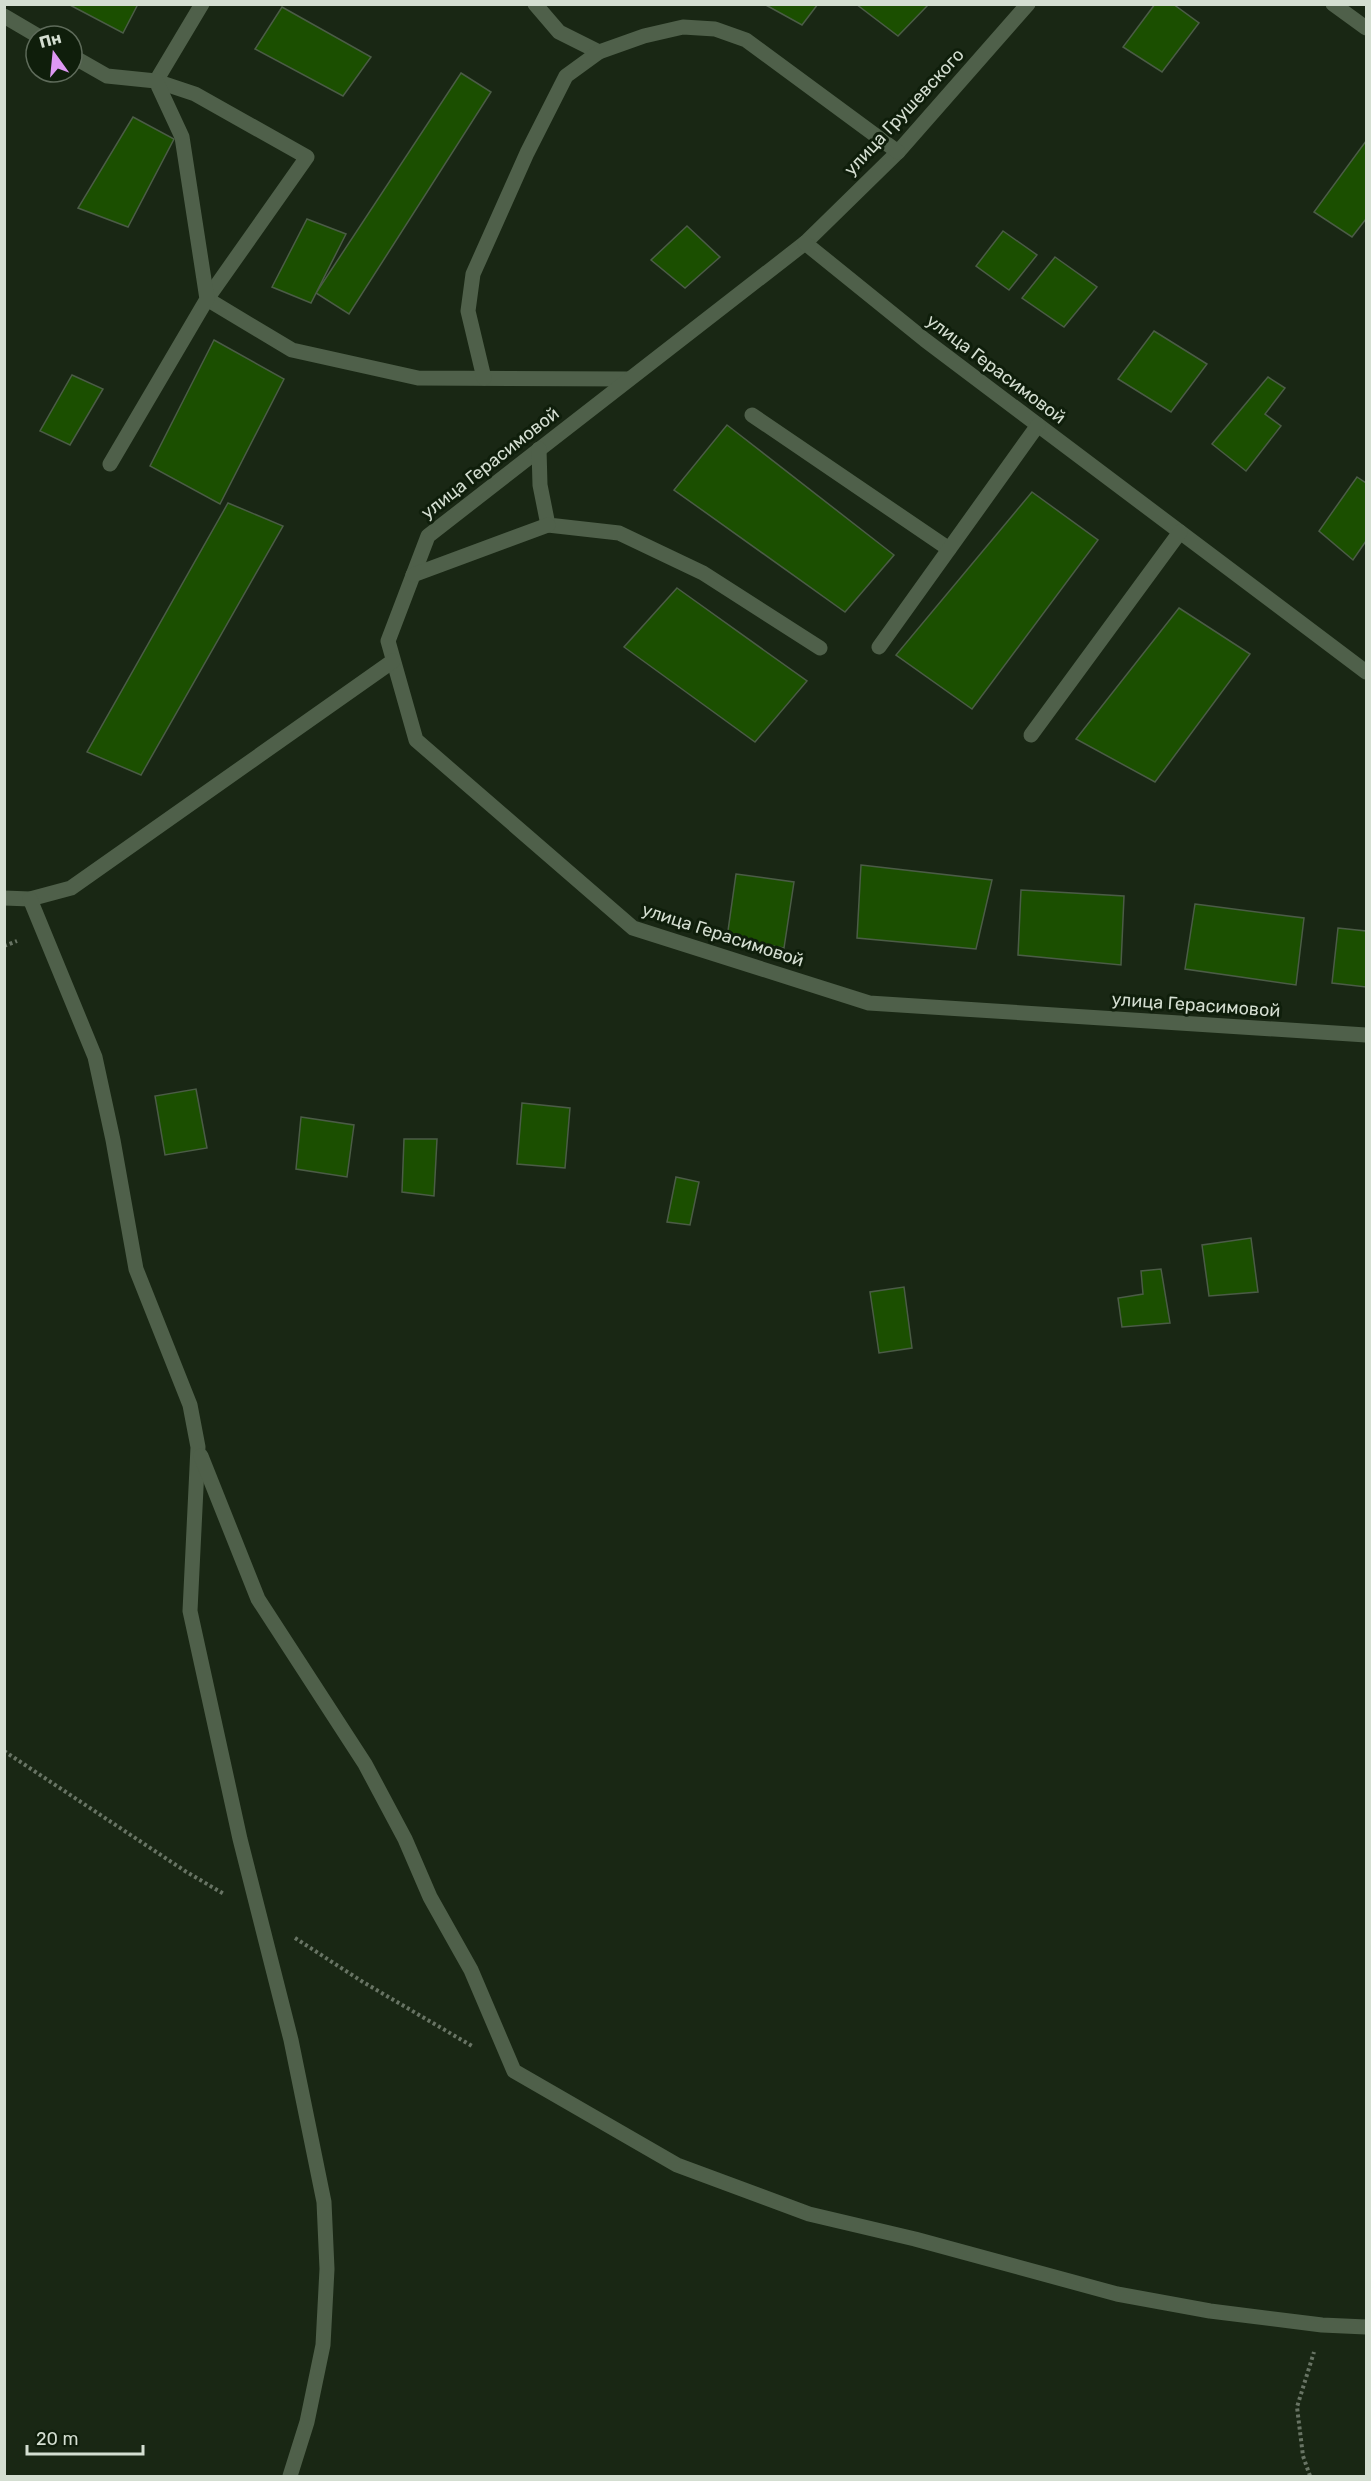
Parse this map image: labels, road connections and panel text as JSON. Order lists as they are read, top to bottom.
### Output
{
  "streets": {
    "street": ["улица Грушевского", "улица Герасимовой"]
  },
  "crossings": [
    ["улица Грушевского", "улица Герасимовой"]
  ],
  "scale_bar": "20 m",
  "north": "top"
}
